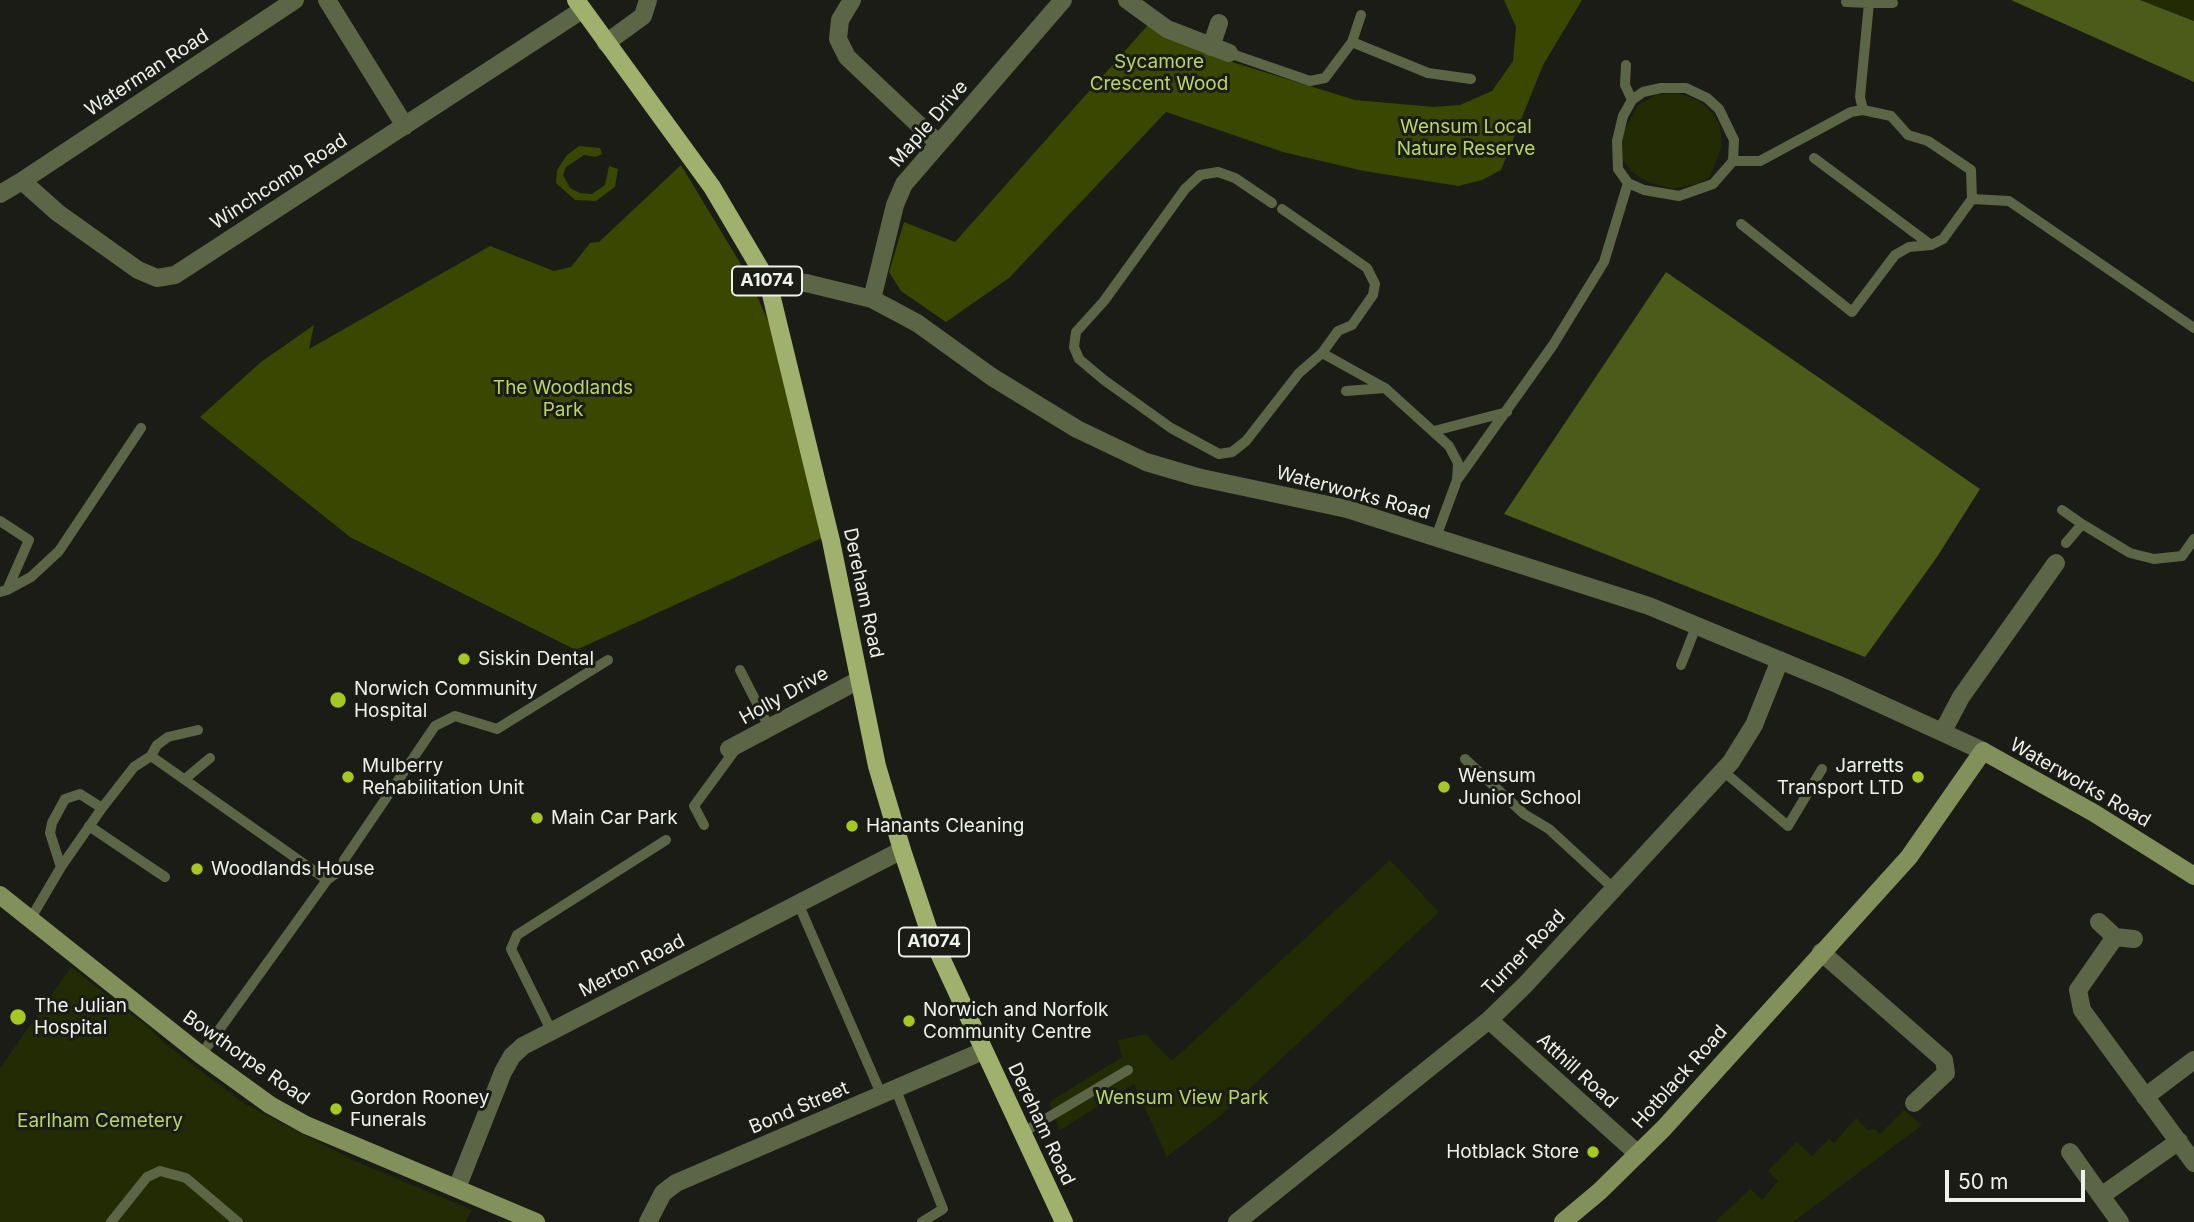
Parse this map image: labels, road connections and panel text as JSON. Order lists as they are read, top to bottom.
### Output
{
  "streets": {
    "main road": ["A1074", "Dereham Road"],
    "street": [
      "Waterman Road",
      "Maple Drive",
      "Winchcomb Road",
      "Waterworks Road",
      "Holly Drive",
      "Turner Road",
      "Merton Road",
      "Bowthorpe Road",
      "Atthill Road",
      "Hotblack Road",
      "Bond Street"
    ]
  },
  "crossings": [
    ["Waterman Road", "Winchcomb Road"],
    ["Maple Drive", "Waterworks Road"],
    ["Winchcomb Road", "Dereham Road"],
    ["Waterworks Road", "Dereham Road"],
    ["Waterworks Road", "Turner Road"],
    ["Waterworks Road", "Hotblack Road"],
    ["Dereham Road", "Holly Drive"],
    ["Dereham Road", "Merton Road"],
    ["Dereham Road", "Bond Street"],
    ["Turner Road", "Atthill Road"],
    ["Merton Road", "Bowthorpe Road"],
    ["Atthill Road", "Hotblack Road"]
  ],
  "parks": [
    "Sycamore Crescent Wood",
    "Wensum Local Nature Reserve",
    "The Woodlands Park",
    "Wensum View Park",
    "Earlham Cemetery"
  ],
  "places": [
    "Siskin Dental",
    "Norwich Community Hospital",
    "Mulberry Rehabilitation Unit",
    "Jarretts Transport LTD",
    "Wensum Junior School",
    "Main Car Park",
    "Hanants Cleaning",
    "Woodlands House",
    "The Julian Hospital",
    "Norwich and Norfolk Community Centre",
    "Gordon Rooney Funerals",
    "Hotblack Store"
  ],
  "scale_bar": "50 m"
}
